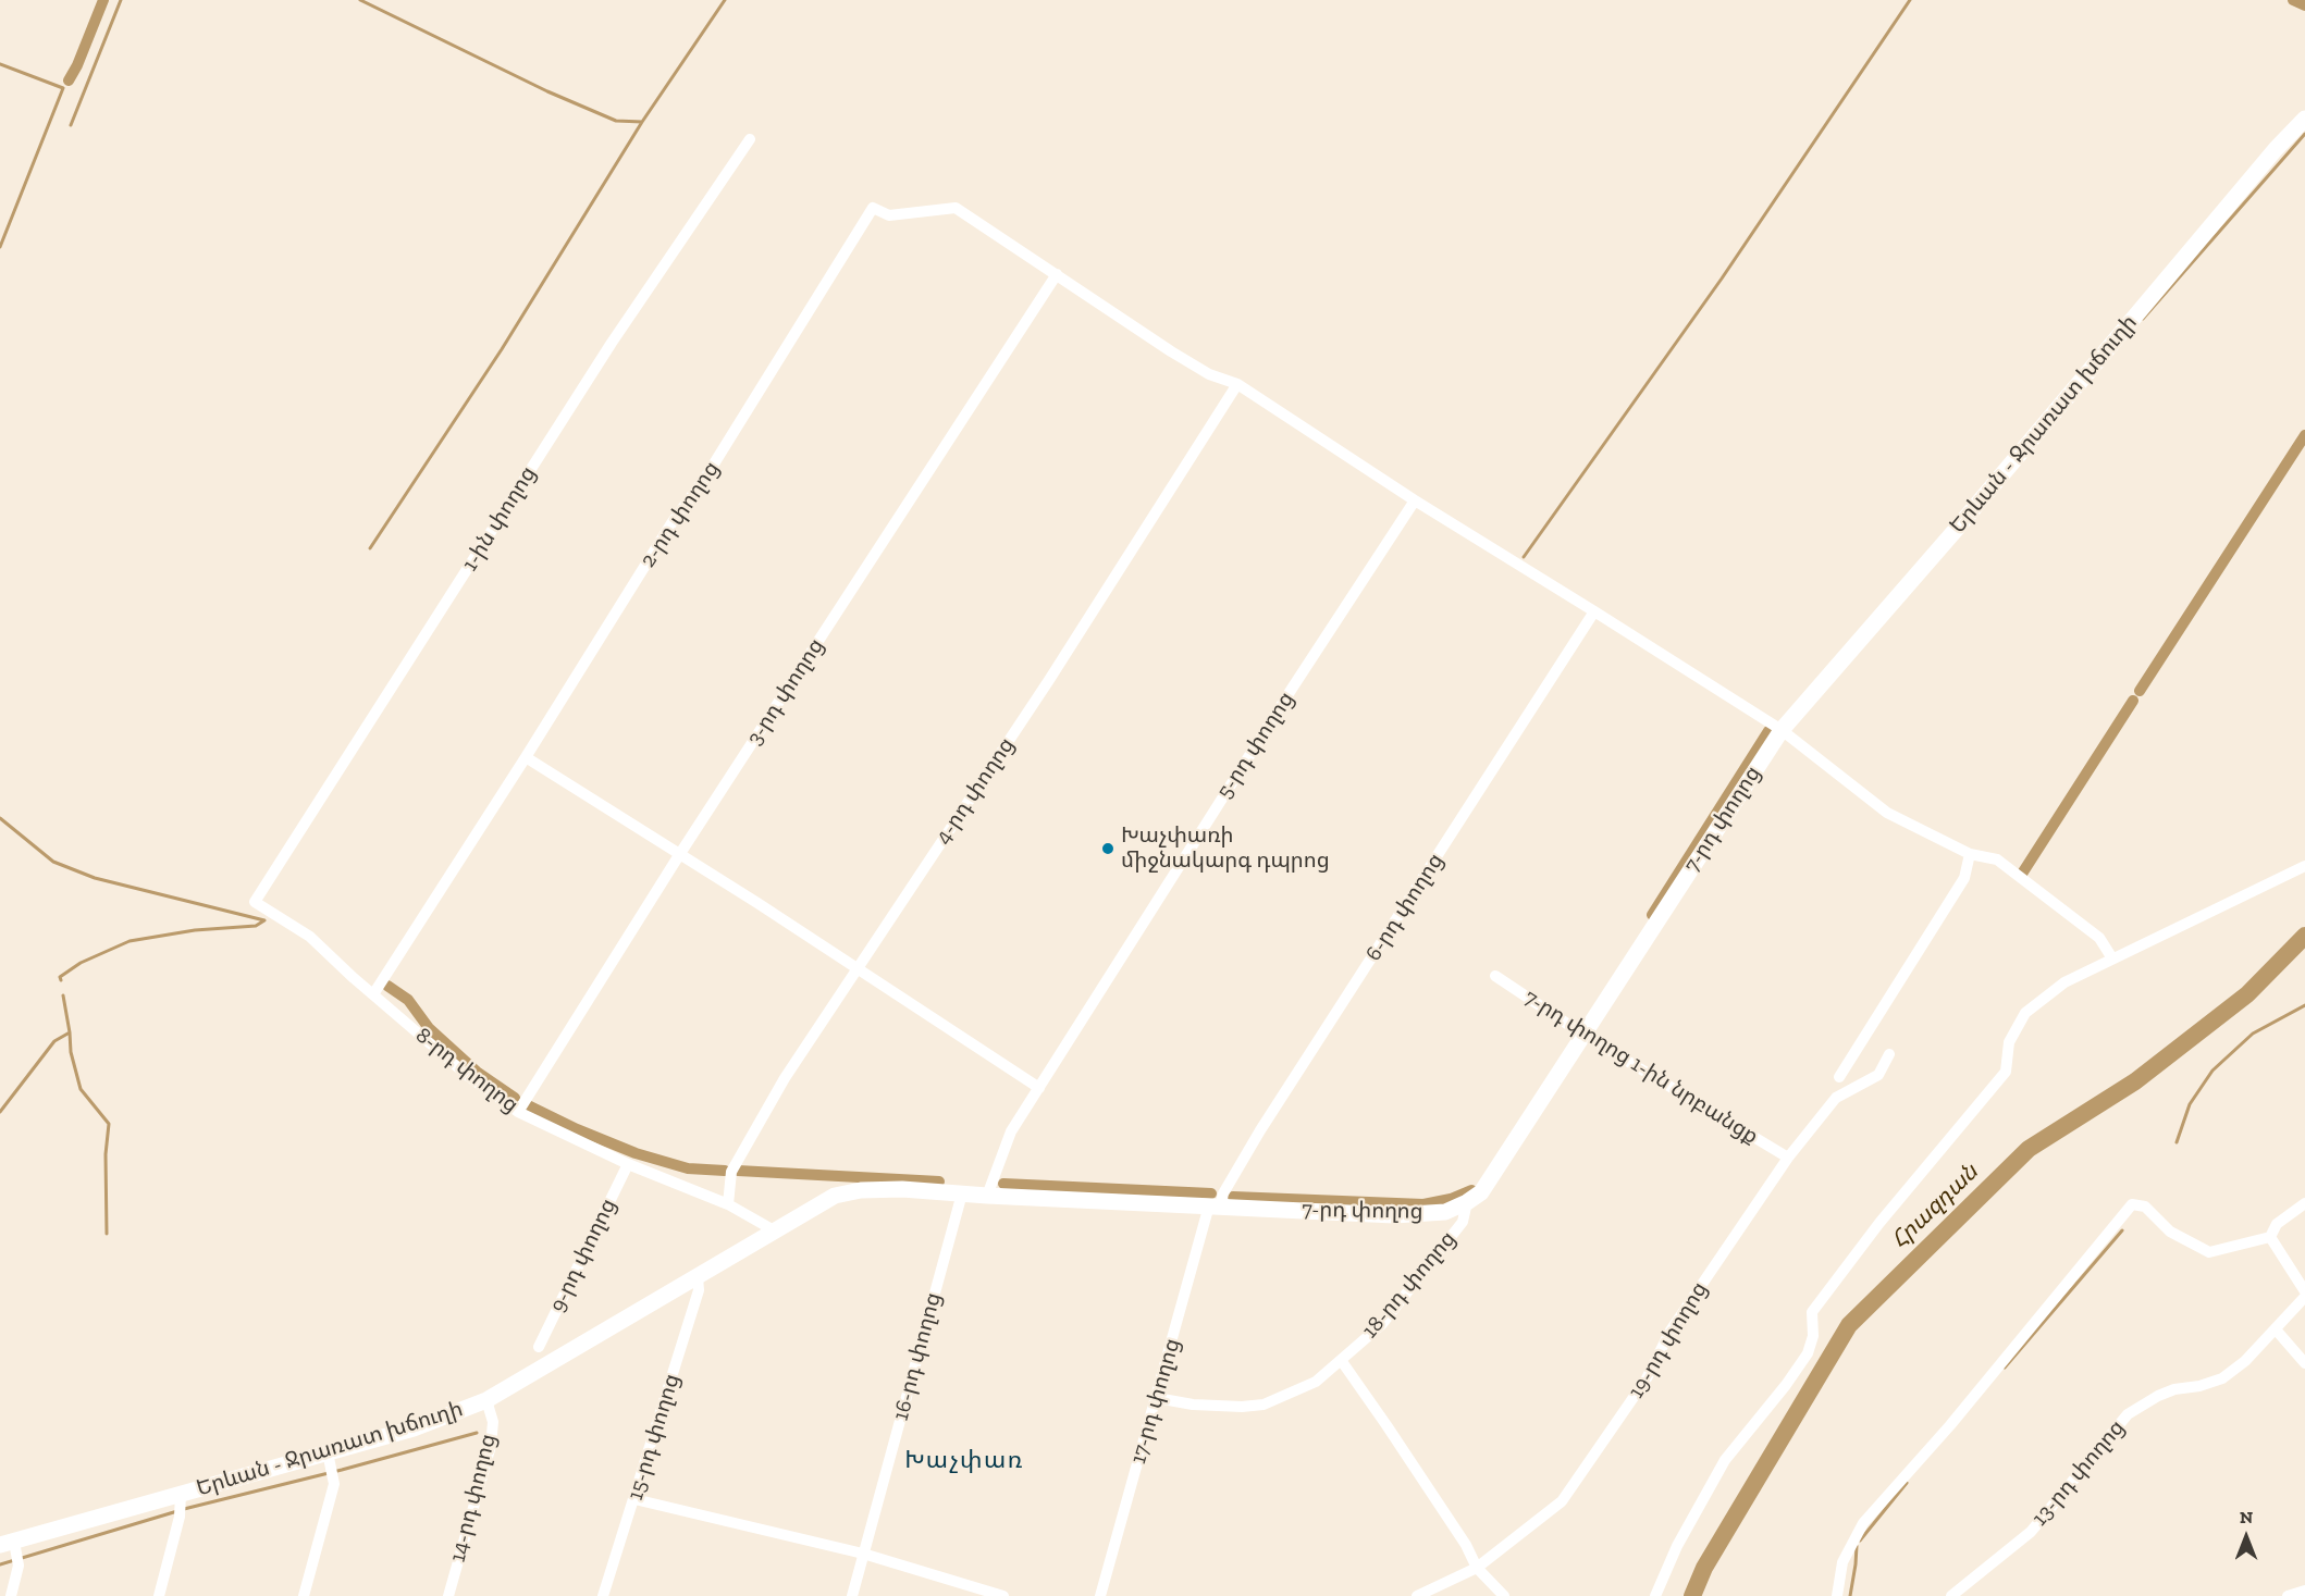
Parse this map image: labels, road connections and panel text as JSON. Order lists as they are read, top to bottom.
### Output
{
  "streets": {
    "main road": ["Երևան - Ջրառատ խճուղի", "7-րդ փողոց"],
    "street": [
      "2-րդ փողոց",
      "1-ին փողոց",
      "3-րդ փողոց",
      "5-րդ փողոց",
      "4-րդ փողոց",
      "6-րդ փողոց",
      "7-րդ փողոց 1-ին նրբանցք",
      "8-րդ փողոց",
      "9-րդ փողոց",
      "18-րդ փողոց",
      "19-րդ փողոց",
      "16-րդ փողոց",
      "17-րդ փողոց",
      "15-րդ փողոց",
      "13-րդ փողոց",
      "14-րդ փողոց"
    ]
  },
  "crossings": [
    ["Երևան - Ջրառատ խճուղի", "7-րդ փողոց"],
    ["Երևան - Ջրառատ խճուղի", "8-րդ փողոց"],
    ["Երևան - Ջրառատ խճուղի", "15-րդ փողոց"],
    ["Երևան - Ջրառատ խճուղի", "14-րդ փողոց"],
    ["2-րդ փողոց", "3-րդ փողոց"],
    ["2-րդ փողոց", "8-րդ փողոց"],
    ["1-ին փողոց", "8-րդ փողոց"],
    ["3-րդ փողոց", "8-րդ փողոց"],
    ["5-րդ փողոց", "7-րդ փողոց"],
    ["4-րդ փողոց", "8-րդ փողոց"],
    ["7-րդ փողոց", "6-րդ փողոց"],
    ["7-րդ փողոց", "7-րդ փողոց 1-ին նրբանցք"],
    ["7-րդ փողոց", "8-րդ փողոց"],
    ["7-րդ փողոց", "18-րդ փողոց"],
    ["7-րդ փողոց", "16-րդ փողոց"],
    ["7-րդ փողոց", "17-րդ փողոց"],
    ["6-րդ փողոց", "17-րդ փողոց"],
    ["7-րդ փողոց 1-ին նրբանցք", "19-րդ փողոց"],
    ["8-րդ փողոց", "9-րդ փողոց"],
    ["18-րդ փողոց", "17-րդ փողոց"]
  ],
  "districts": ["Խաչփառ"],
  "water": ["Հրազդան"],
  "places": ["Խաչփառի միջնակարգ դպրոց"],
  "north": "top"
}
